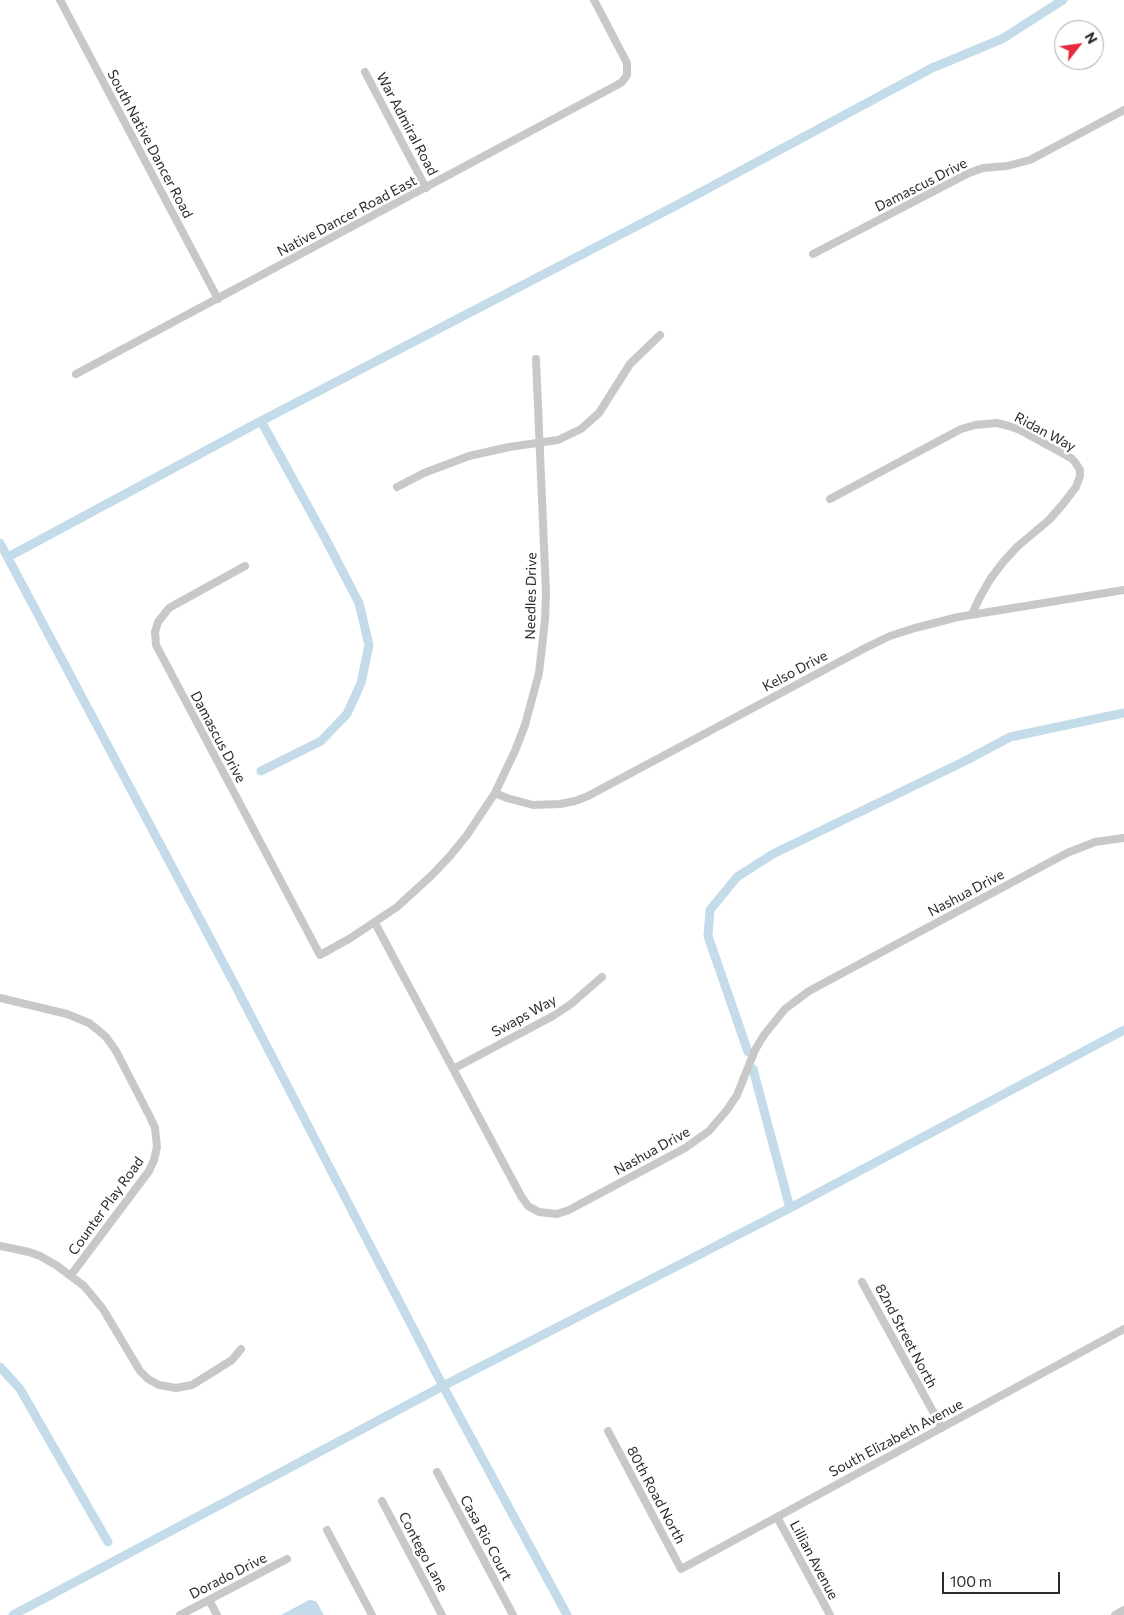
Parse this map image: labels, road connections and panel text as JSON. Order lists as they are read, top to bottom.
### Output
{
  "streets": {
    "street": [
      "War Admiral Road",
      "South Native Dancer Road",
      "Damascus Drive",
      "Native Dancer Road East",
      "Ridan Way",
      "Needles Drive",
      "Kelso Drive",
      "Nashua Drive",
      "Swaps Way",
      "Counter Play Road",
      "82nd Street North",
      "South Elizabeth Avenue",
      "80th Road North",
      "Casa Rio Court",
      "Contego Lane",
      "Lillian Avenue",
      "Dorado Drive"
    ]
  },
  "crossings": [
    ["War Admiral Road", "Native Dancer Road East"],
    ["South Native Dancer Road", "Native Dancer Road East"],
    ["Damascus Drive", "Needles Drive"],
    ["Ridan Way", "Kelso Drive"],
    ["Needles Drive", "Kelso Drive"],
    ["Needles Drive", "Nashua Drive"],
    ["Nashua Drive", "Swaps Way"],
    ["82nd Street North", "South Elizabeth Avenue"],
    ["South Elizabeth Avenue", "80th Road North"],
    ["South Elizabeth Avenue", "Lillian Avenue"]
  ],
  "scale_bar": "100 m",
  "north": "top right"
}
